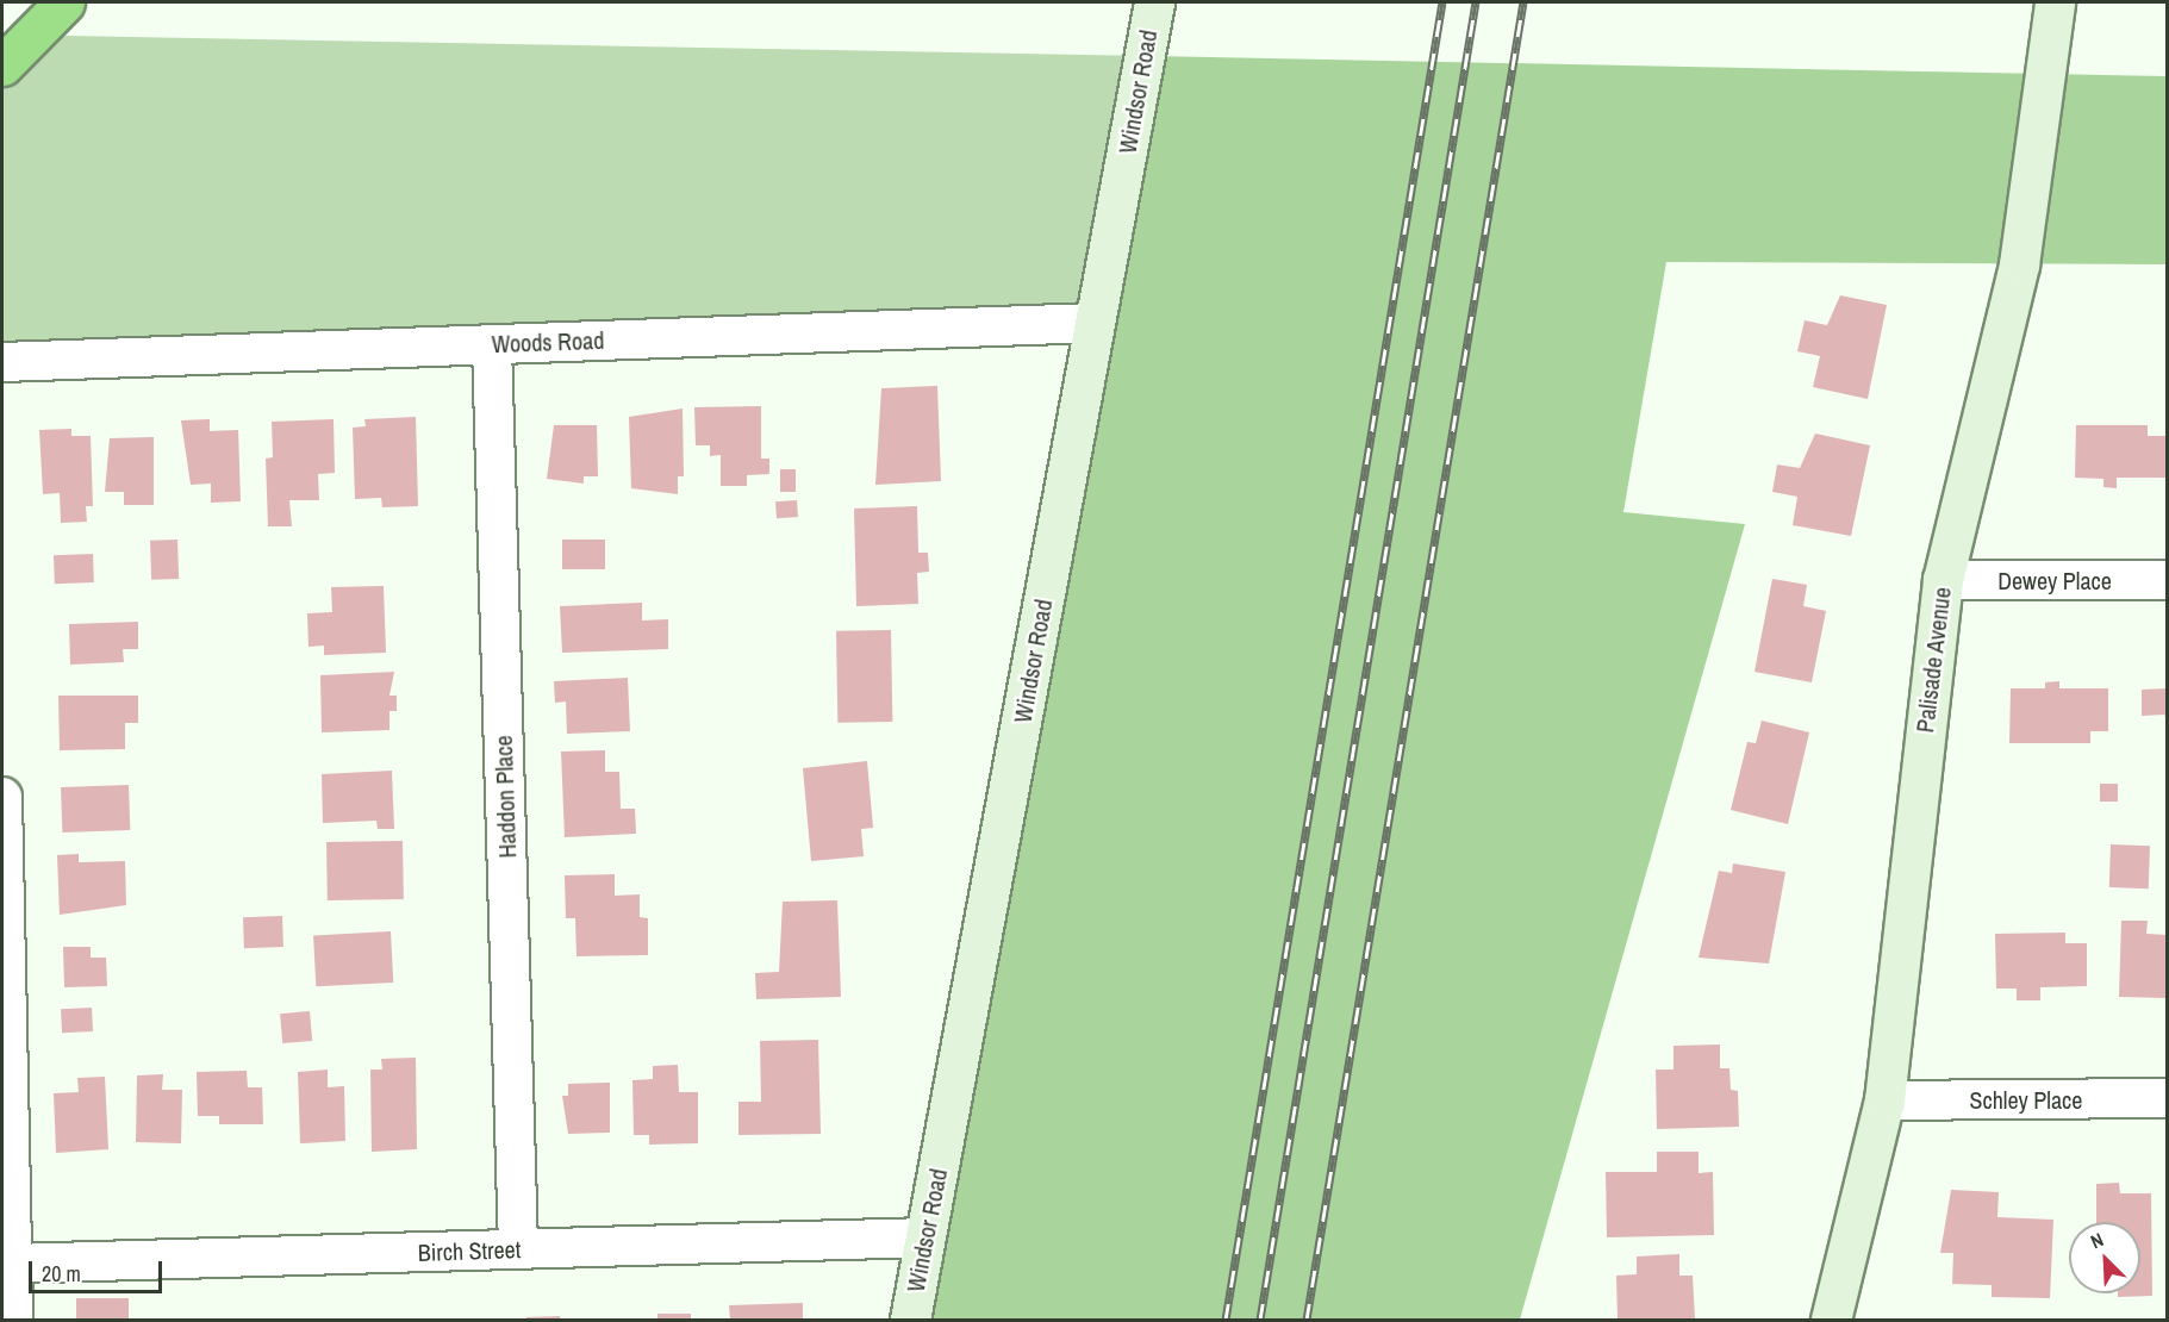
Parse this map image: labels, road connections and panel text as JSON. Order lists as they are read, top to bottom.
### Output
{
  "streets": {
    "street": [
      "Windsor Road",
      "Woods Road",
      "Dewey Place",
      "Palisade Avenue",
      "Haddon Place",
      "Schley Place",
      "Birch Street"
    ]
  },
  "crossings": [
    ["Windsor Road", "Woods Road"],
    ["Windsor Road", "Birch Street"],
    ["Woods Road", "Haddon Place"],
    ["Dewey Place", "Palisade Avenue"],
    ["Palisade Avenue", "Schley Place"],
    ["Haddon Place", "Birch Street"]
  ],
  "scale_bar": "20 m",
  "north": "top left"
}
